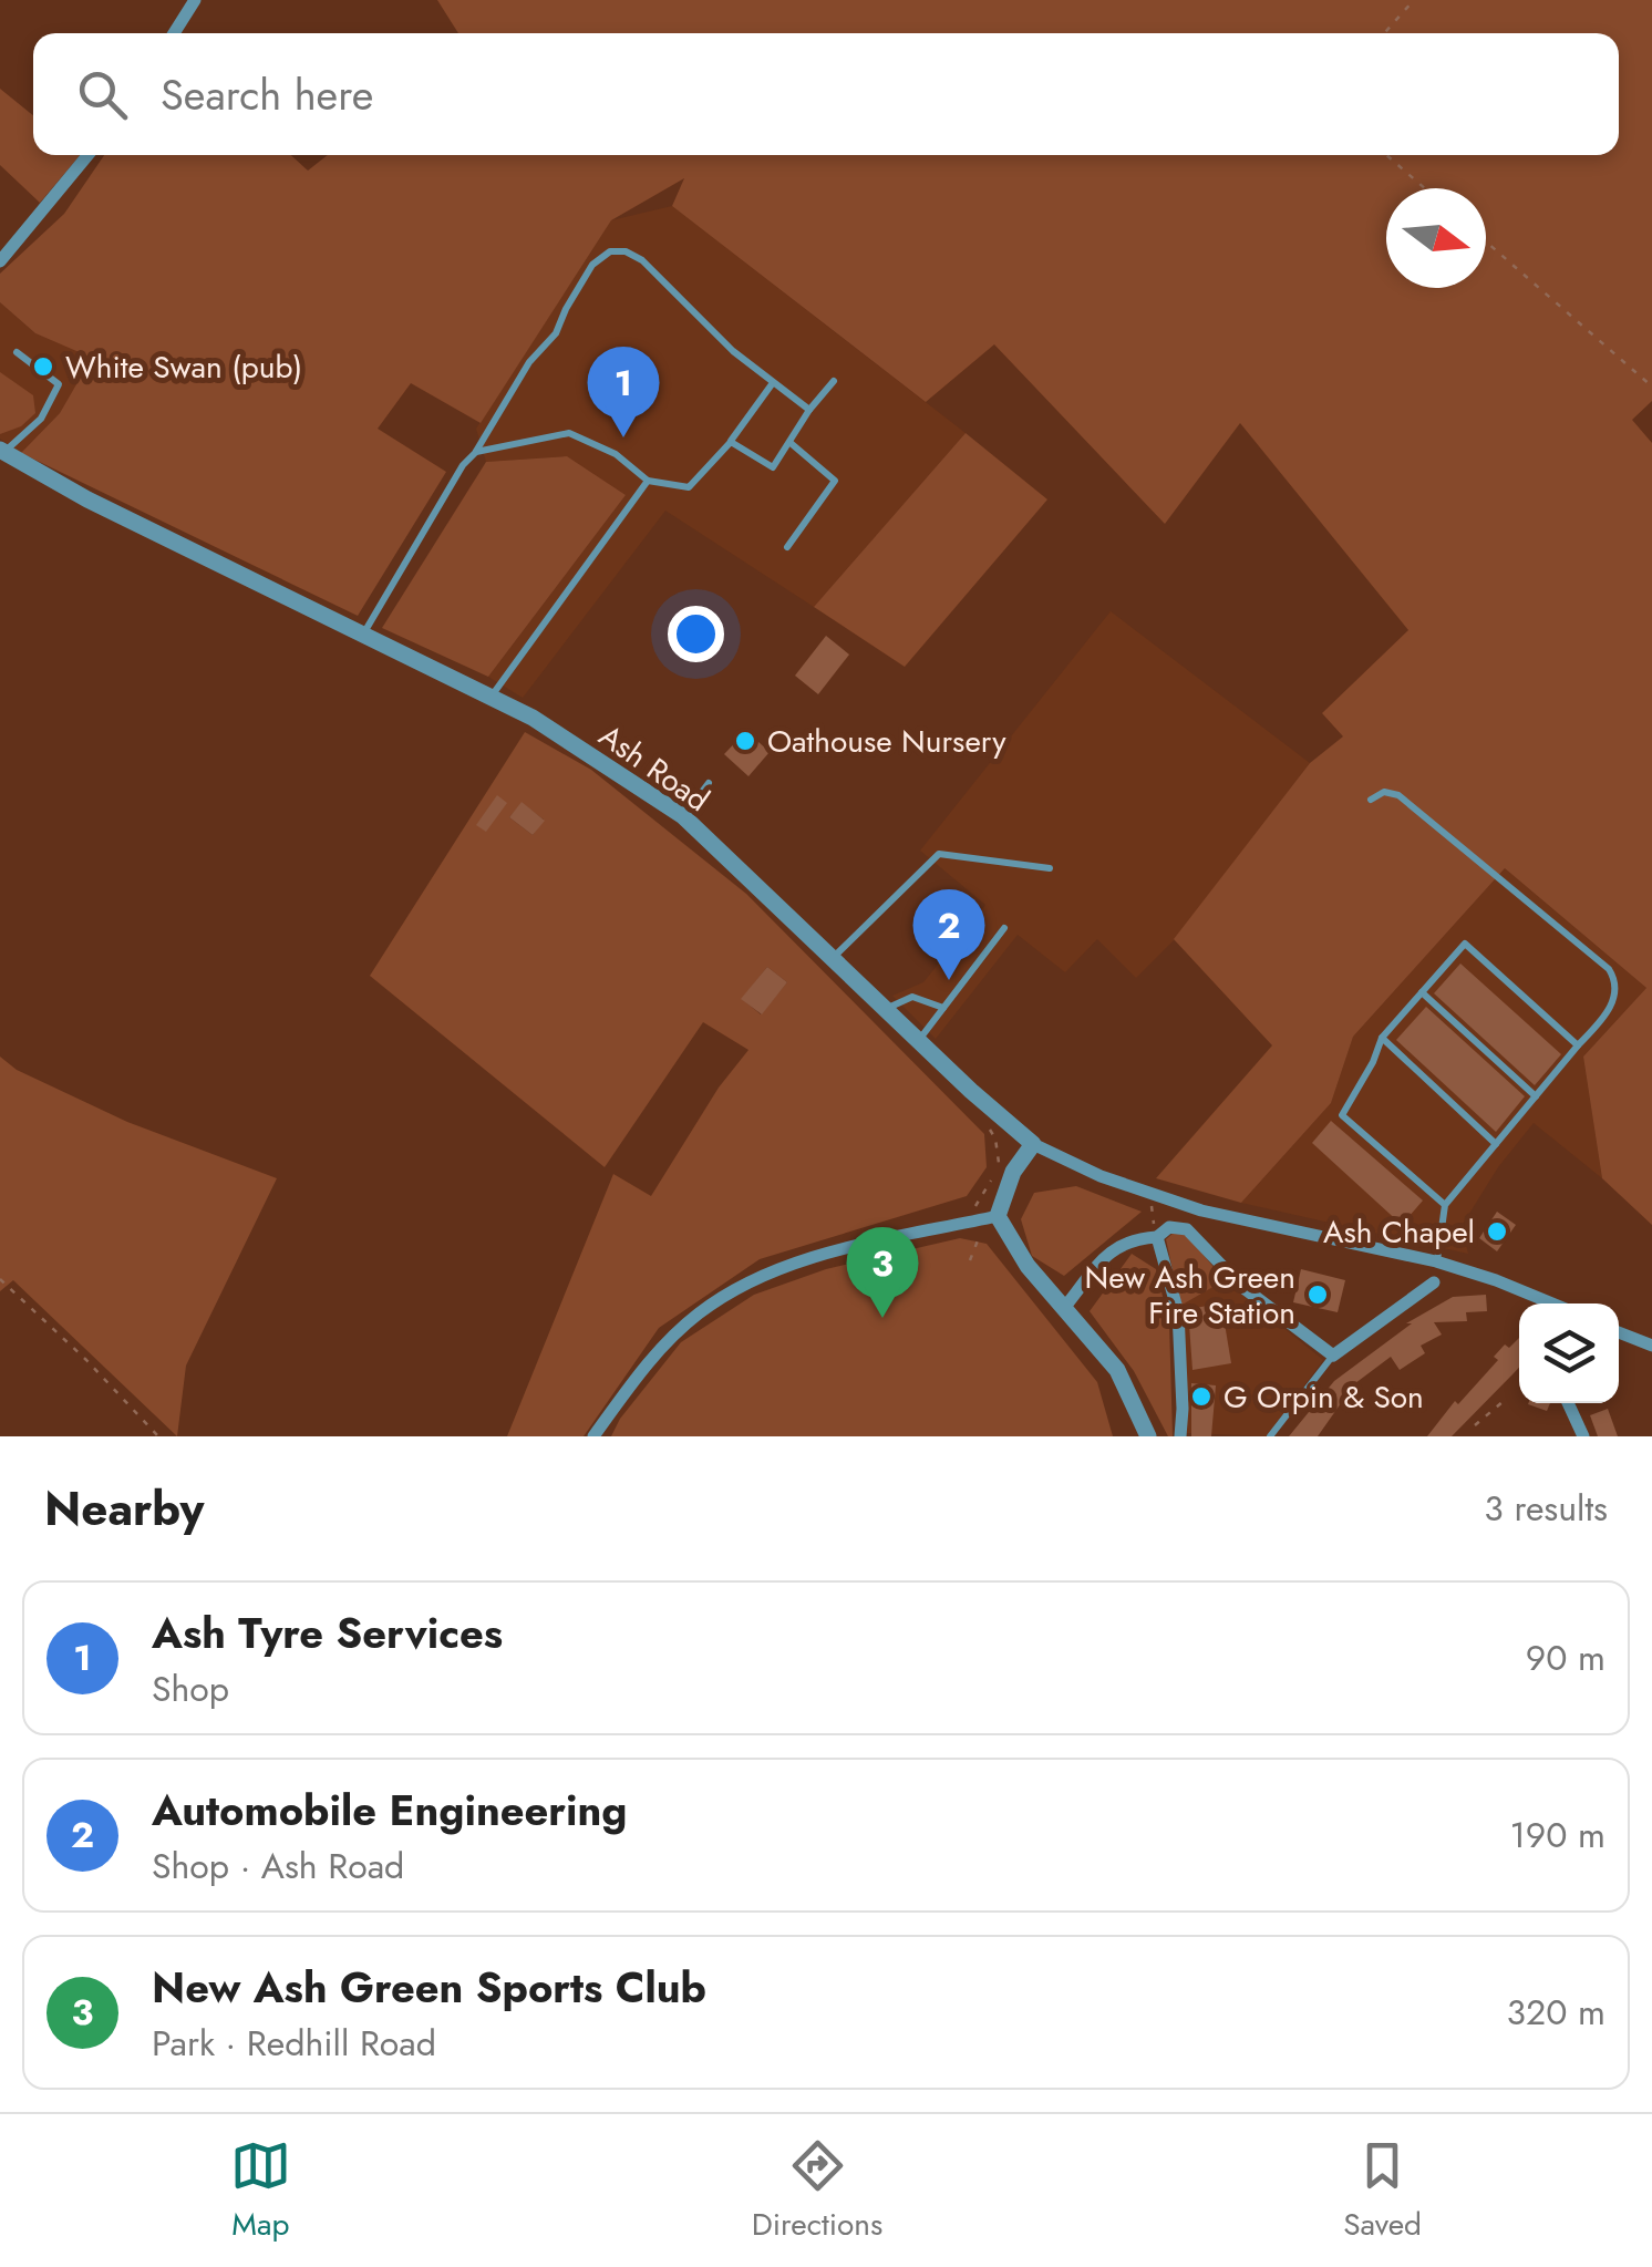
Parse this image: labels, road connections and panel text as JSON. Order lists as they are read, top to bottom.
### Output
{
  "streets": {
    "street": ["Ash Road"]
  },
  "places": [
    "White Swan (pub)",
    "Oathouse Nursery",
    "Ash Chapel",
    "New Ash Green Fire Station",
    "G Orpin & Son"
  ],
  "north": "right",
  "page": {
    "search": "Search here",
    "pins": ["1", "2", "3"],
    "heading": ["Nearby", "3 results"],
    "list": [
      {
        "mark": "1",
        "name": "Ash Tyre Services",
        "note": "Shop",
        "value": "90 m"
      },
      {
        "mark": "2",
        "name": "Automobile Engineering",
        "note": "Shop · Ash Road",
        "value": "190 m"
      },
      {
        "mark": "3",
        "name": "New Ash Green Sports Club",
        "note": "Park · Redhill Road",
        "value": "320 m"
      }
    ],
    "nav": ["Map", "Directions", "Saved"]
  }
}
